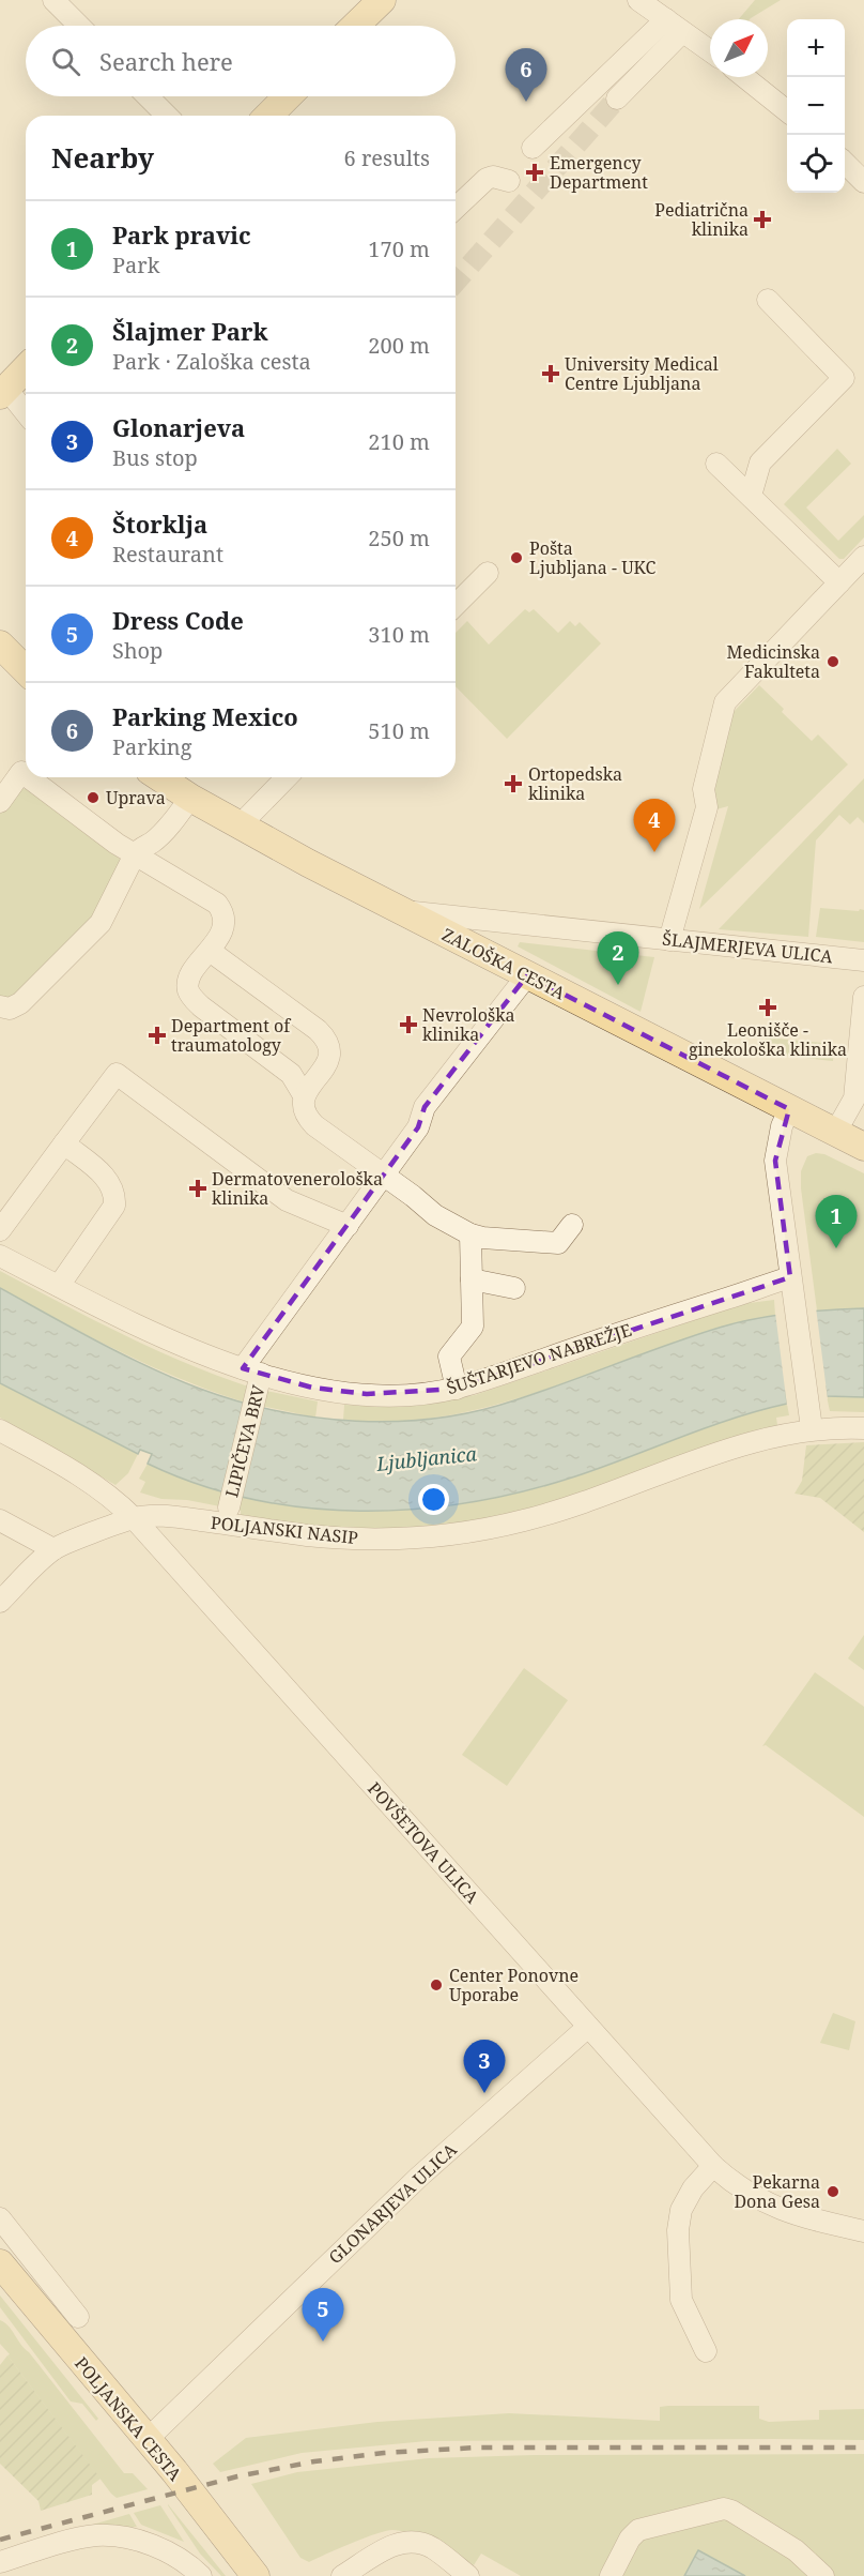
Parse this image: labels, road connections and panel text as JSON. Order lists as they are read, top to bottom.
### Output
{
  "streets": {
    "main road": ["ZALOŠKA CESTA", "POLJANSKA CESTA"],
    "street": [
      "ŠLAJMERJEVA ULICA",
      "ŠUŠTARJEVO NABREŽJE",
      "LIPIČEVA BRV",
      "POLJANSKI NASIP",
      "POVŠETOVA ULICA",
      "GLONARJEVA ULICA"
    ]
  },
  "crossings": [
    ["ŠLAJMERJEVA ULICA", "ZALOŠKA CESTA"],
    ["ŠUŠTARJEVO NABREŽJE", "LIPIČEVA BRV"],
    ["POLJANSKI NASIP", "POVŠETOVA ULICA"],
    ["POVŠETOVA ULICA", "GLONARJEVA ULICA"],
    ["GLONARJEVA ULICA", "POLJANSKA CESTA"]
  ],
  "water": ["Ljubljanica"],
  "places": {
    "health": [
      "Emergency Department",
      "Pediatrična klinika",
      "University Medical Centre Ljubljana",
      "Ortopedska klinika",
      "Leonišče - ginekološka klinika",
      "Nevrološka klinika",
      "Department of traumatology",
      "Dermatovenerološka klinika"
    ],
    "other": [
      "Pošta Ljubljana - UKC",
      "Medicinska Fakulteta",
      "Uprava",
      "Center Ponovne Uporabe",
      "Pekarna Dona Gesa"
    ]
  },
  "north": "top right",
  "page": {
    "map_buttons": ["+", "−"],
    "search": "Search here",
    "pins": [
      "6",
      "4",
      "2",
      "1",
      "3",
      "5"
    ],
    "heading": ["Nearby", "6 results"],
    "list": [
      {
        "mark": "1",
        "name": "Park pravic",
        "note": "Park",
        "value": "170 m"
      },
      {
        "mark": "2",
        "name": "Šlajmer Park",
        "note": "Park · Zaloška cesta",
        "value": "200 m"
      },
      {
        "mark": "3",
        "name": "Glonarjeva",
        "note": "Bus stop",
        "value": "210 m"
      },
      {
        "mark": "4",
        "name": "Štorklja",
        "note": "Restaurant",
        "value": "250 m"
      },
      {
        "mark": "5",
        "name": "Dress Code",
        "note": "Shop",
        "value": "310 m"
      },
      {
        "mark": "6",
        "name": "Parking Mexico",
        "note": "Parking",
        "value": "510 m"
      }
    ]
  }
}
